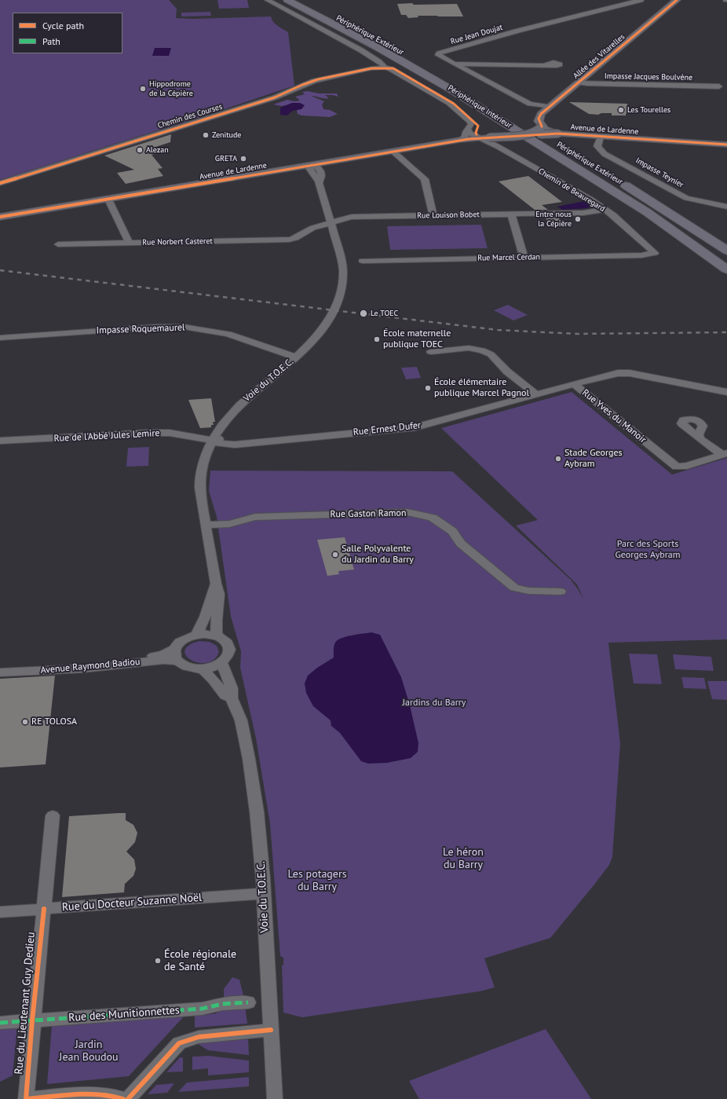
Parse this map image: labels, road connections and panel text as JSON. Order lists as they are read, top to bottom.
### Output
{
  "streets": {
    "highway": ["Périphérique Extérieur", "Périphérique Intérieur"],
    "main road": ["Allée des Vitarelles", "Avenue de Lardenne"],
    "street": [
      "Rue Jean Doujat",
      "Impasse Jacques Boulvène",
      "Chemin des Courses",
      "Impasse Teynier",
      "Chemin de Beauregard",
      "Rue Louison Bobet",
      "Rue Norbert Casteret",
      "Rue Marcel Cerdan",
      "Impasse Roquemaurel",
      "Voie du T.O.E.C.",
      "Rue Yves du Manoir",
      "Rue Ernest Dufer",
      "Rue de l'Abbé Jules Lemire",
      "Rue Gaston Ramon",
      "Avenue Raymond Badiou",
      "Rue du Docteur Suzanne Noël",
      "Rue du Lieutenant Guy Dedieu",
      "Rue des Munitionnettes"
    ]
  },
  "crossings": [
    ["Rue Jean Doujat", "Allée des Vitarelles"],
    ["Allée des Vitarelles", "Impasse Jacques Boulvène"],
    ["Allée des Vitarelles", "Avenue de Lardenne"],
    ["Chemin des Courses", "Avenue de Lardenne"],
    ["Chemin des Courses", "Chemin de Beauregard"],
    ["Avenue de Lardenne", "Impasse Teynier"],
    ["Avenue de Lardenne", "Chemin de Beauregard"],
    ["Avenue de Lardenne", "Voie du T.O.E.C."],
    ["Chemin de Beauregard", "Rue Louison Bobet"],
    ["Chemin de Beauregard", "Rue Marcel Cerdan"],
    ["Rue Louison Bobet", "Rue Norbert Casteret"],
    ["Rue Louison Bobet", "Voie du T.O.E.C."],
    ["Impasse Roquemaurel", "Voie du T.O.E.C."],
    ["Voie du T.O.E.C.", "Rue Ernest Dufer"],
    ["Voie du T.O.E.C.", "Rue de l'Abbé Jules Lemire"],
    ["Voie du T.O.E.C.", "Rue Gaston Ramon"],
    ["Voie du T.O.E.C.", "Avenue Raymond Badiou"],
    ["Voie du T.O.E.C.", "Rue du Docteur Suzanne Noël"],
    ["Rue Yves du Manoir", "Rue Ernest Dufer"],
    ["Rue Ernest Dufer", "Rue de l'Abbé Jules Lemire"],
    ["Rue du Docteur Suzanne Noël", "Rue du Lieutenant Guy Dedieu"],
    ["Rue du Lieutenant Guy Dedieu", "Rue des Munitionnettes"]
  ],
  "parks": [
    "Parc des Sports Georges Aybram",
    "Jardins du Barry",
    "Le héron du Barry",
    "Les potagers du Barry",
    "Jardin Jean Boudou"
  ],
  "places": [
    "Hippodrome de la Cépière",
    "Les Tourelles",
    "Zenitude",
    "Alezan",
    "GRETA",
    "Entre nous la Cépière",
    "Le TOEC",
    "École maternelle publique TOEC",
    "École élémentaire publique Marcel Pagnol",
    "Stade Georges Aybram",
    "Salle Polyvalente du Jardin du Barry",
    "RE TOLOSA",
    "École régionale de Santé"
  ],
  "legend": ["Cycle path", "Path"]
}
